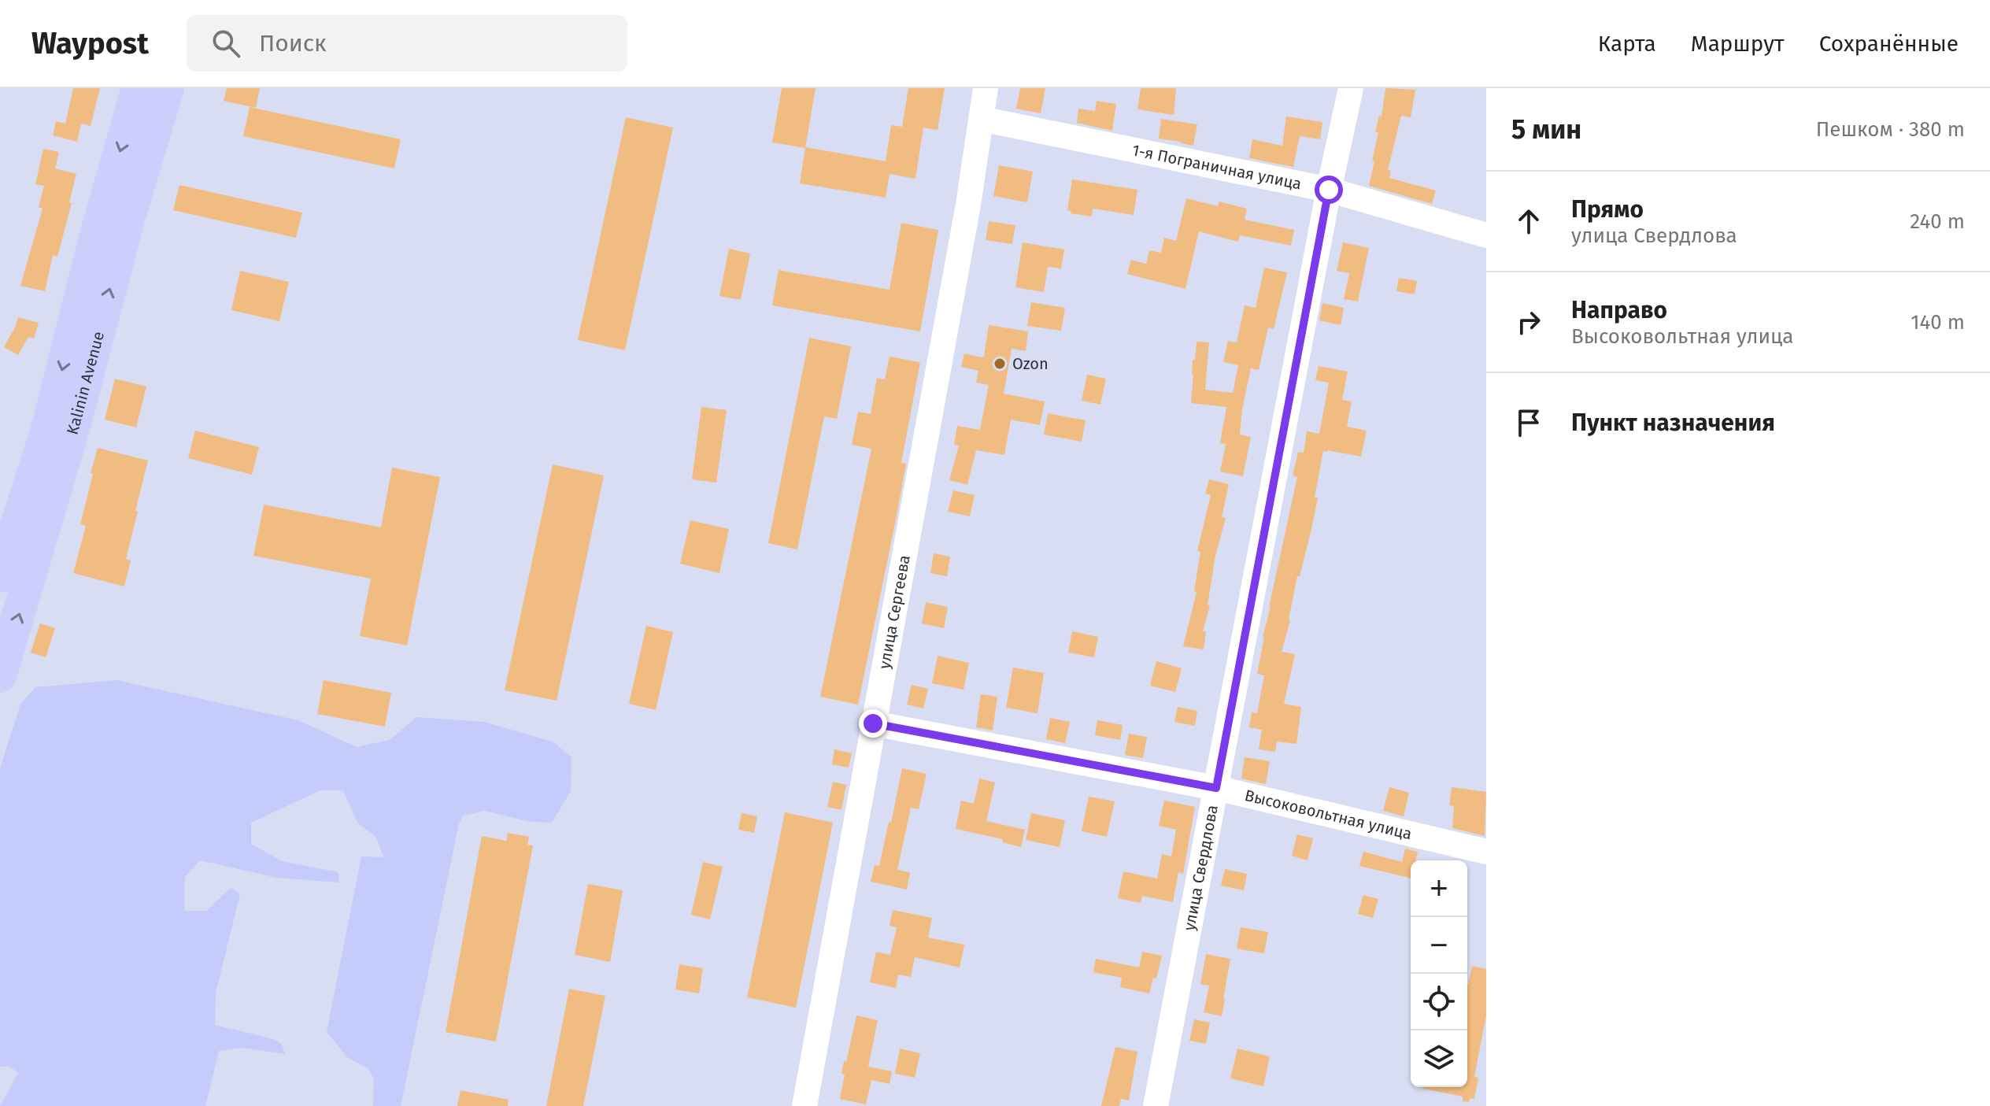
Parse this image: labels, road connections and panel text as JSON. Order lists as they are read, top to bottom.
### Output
{
  "streets": {
    "main road": ["Kalinin Avenue"],
    "street": [
      "1-я Пограничная улица",
      "улица Сергеева",
      "Высоковольтная улица",
      "улица Свердлова"
    ]
  },
  "crossings": [
    ["1-я Пограничная улица", "улица Сергеева"],
    ["1-я Пограничная улица", "улица Свердлова"],
    ["улица Сергеева", "Высоковольтная улица"],
    ["Высоковольтная улица", "улица Свердлова"]
  ],
  "places": ["Ozon"],
  "page": {
    "header": "Waypost",
    "search": "Поиск",
    "nav": ["Карта", "Маршрут", "Сохранённые"],
    "heading": ["5 мин", "Пешком · 380 m"],
    "list": [
      ["Прямо", "улица Свердлова", "240 m"],
      ["Направо", "Высоковольтная улица", "140 m"],
      "Пункт назначения"
    ],
    "map_buttons": ["+", "−"]
  }
}
